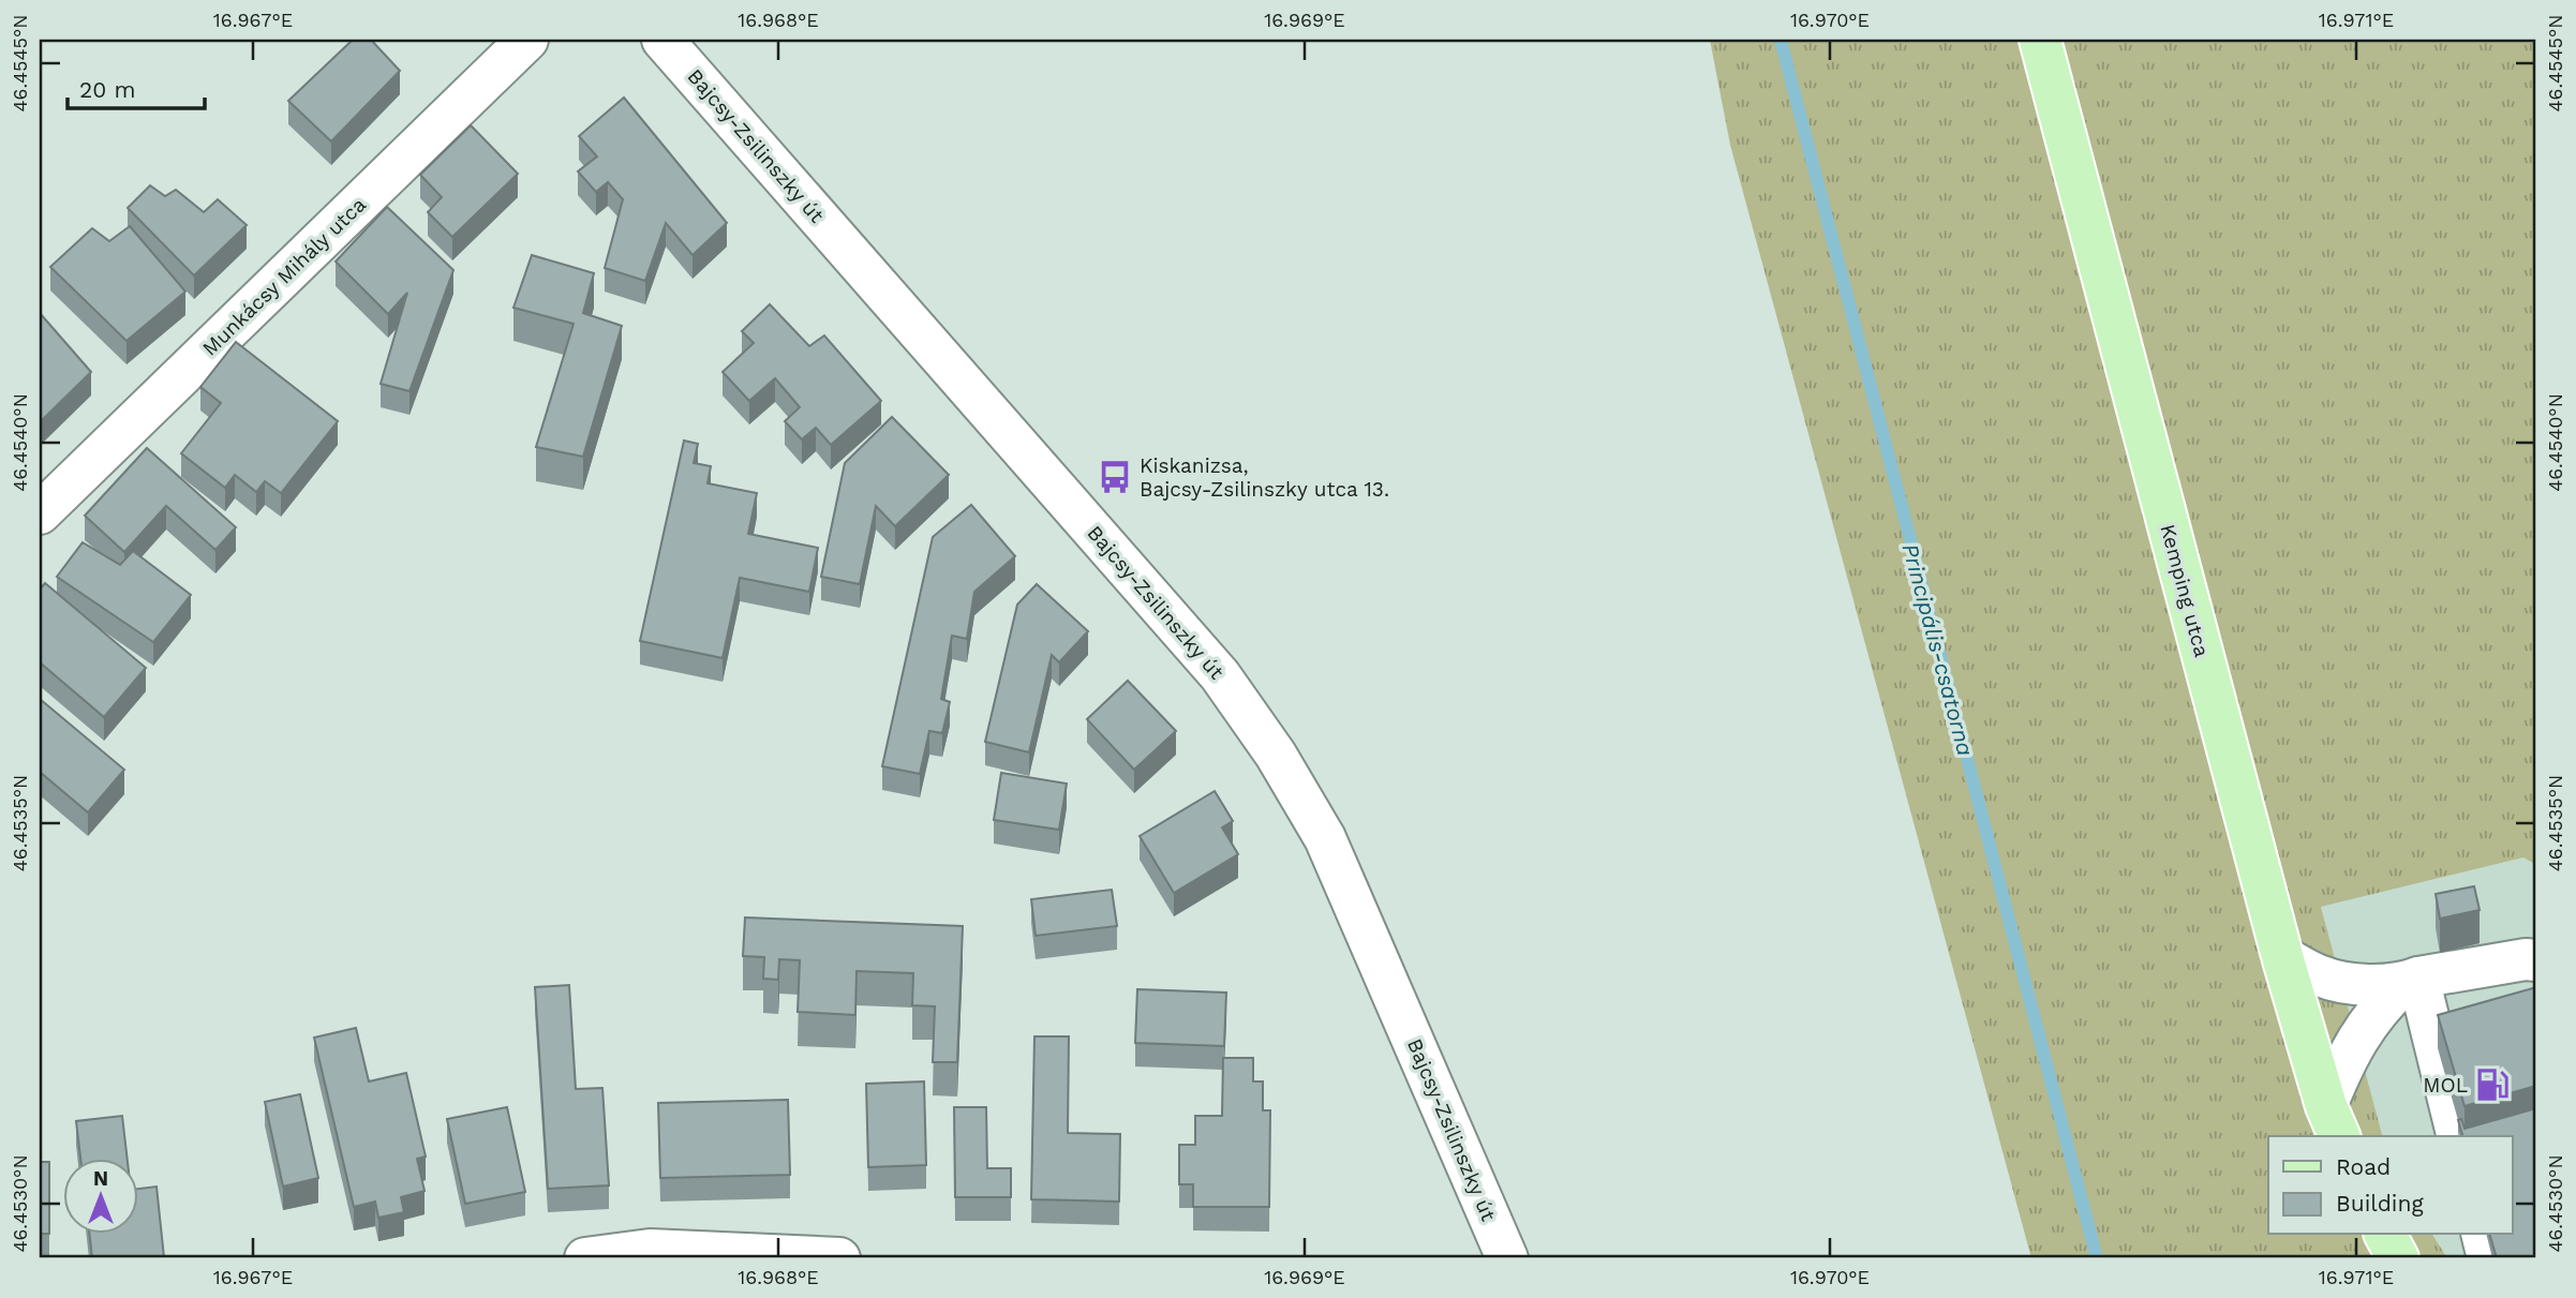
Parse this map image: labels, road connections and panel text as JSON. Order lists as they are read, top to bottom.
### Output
{
  "streets": {
    "main road": ["Kemping utca"],
    "street": ["Bajcsy-Zsilinszky út", "Munkácsy Mihály utca"]
  },
  "water": ["Principális-csatorna"],
  "places": {
    "bus stop": ["Kiskanizsa, Bajcsy-Zsilinszky utca 13."],
    "fuel station": ["MOL"]
  },
  "legend": ["Road", "Building"],
  "scale_bar": "20 m",
  "north": "top",
  "coordinates": [
    "16.967°E",
    "16.968°E",
    "16.969°E",
    "16.970°E",
    "16.971°E",
    "46.4545°N",
    "46.4540°N",
    "46.4535°N",
    "46.4530°N"
  ]
}
